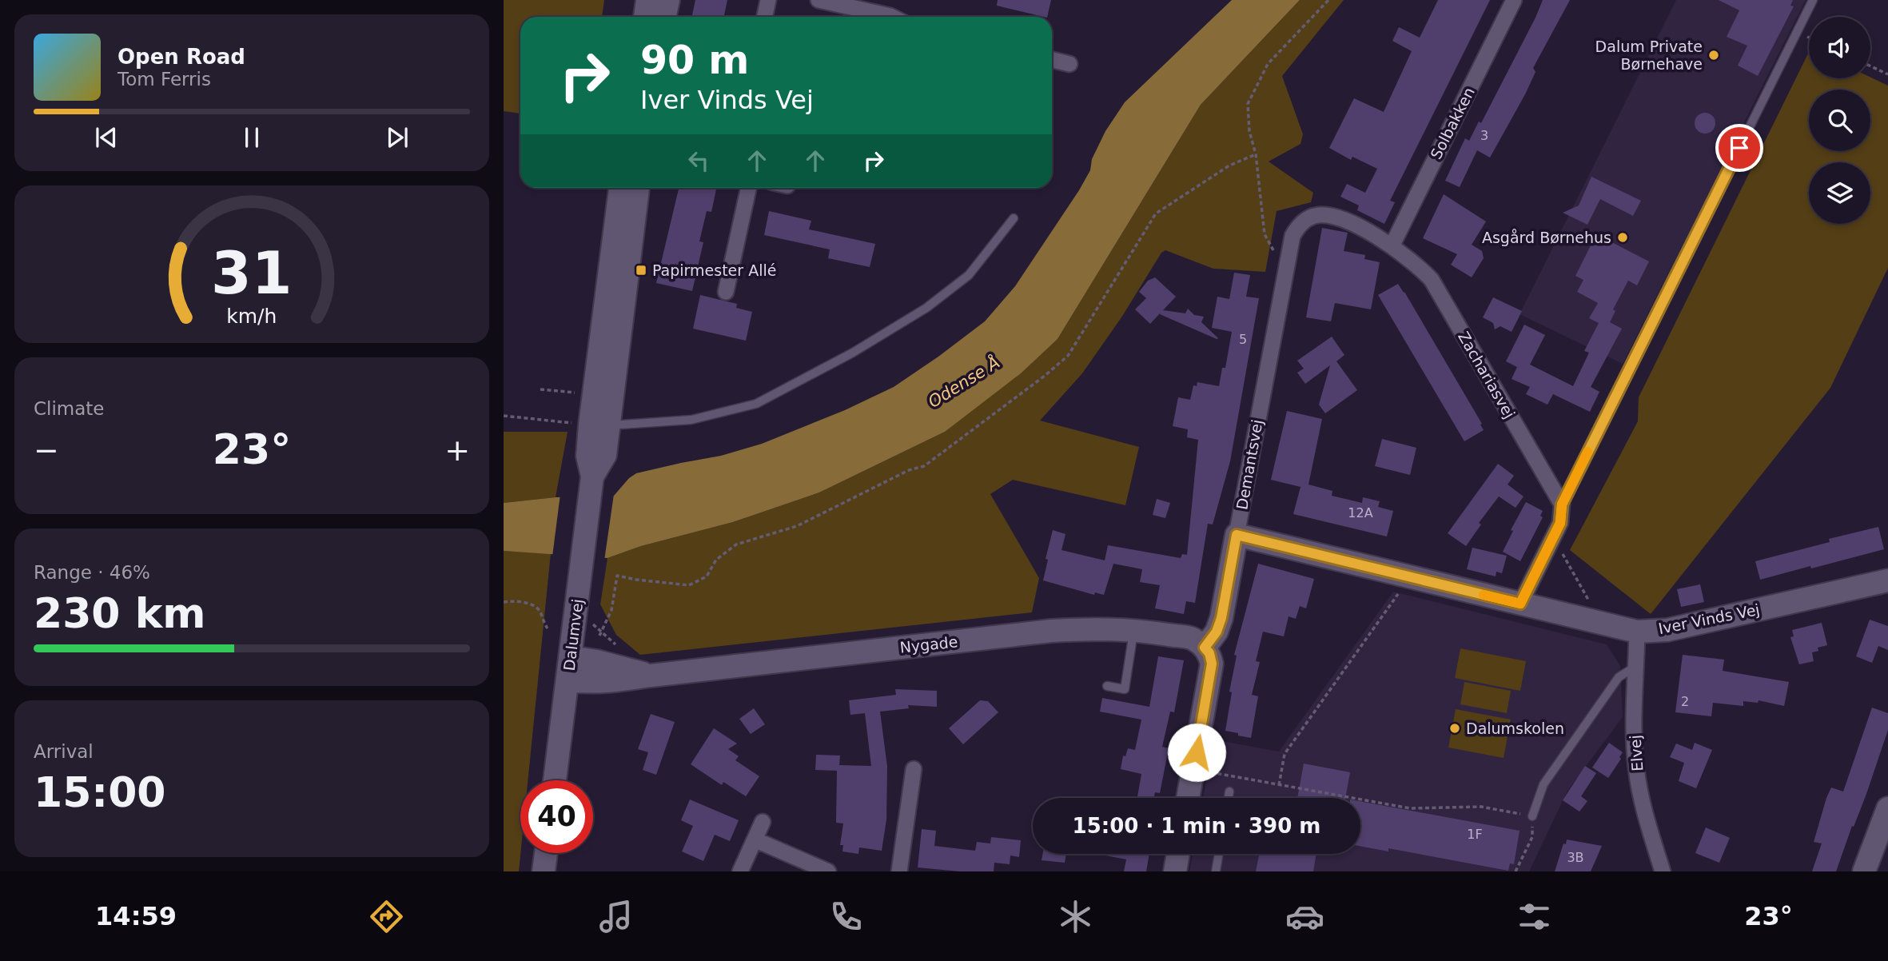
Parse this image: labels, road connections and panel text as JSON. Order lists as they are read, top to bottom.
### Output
{
  "streets": {
    "street": [
      "Solbakken",
      "Zachariasvej",
      "Demantsvej",
      "Iver Vinds Vej",
      "Dalumvej",
      "Nygade",
      "Elvej"
    ]
  },
  "crossings": [
    ["Solbakken", "Zachariasvej"],
    ["Zachariasvej", "Demantsvej"],
    ["Demantsvej", "Iver Vinds Vej"],
    ["Demantsvej", "Nygade"],
    ["Iver Vinds Vej", "Elvej"],
    ["Dalumvej", "Nygade"]
  ],
  "water": ["Odense Å"],
  "places": {
    "other": ["Dalum Private Børnehave", "Asgård Børnehus", "Dalumskolen"],
    "transit": ["Papirmester Allé"]
  },
  "house_numbers": [
    "3",
    "5",
    "12A",
    "2",
    "1F",
    "3B"
  ],
  "page": {
    "turn": ["90 m", "Iver Vinds Vej"],
    "song": ["Open Road", "Tom Ferris"],
    "tile": [
      "Climate",
      ["Range · 46%", "230 km"],
      ["Arrival", "15:00"]
    ],
    "heat": ["−", "23°", "+"],
    "limit": "40",
    "trip": "15:00 · 1 min · 390 m",
    "tabs": ["14:59", "23°"],
    "gauge": ["31", "km/h"]
  }
}
